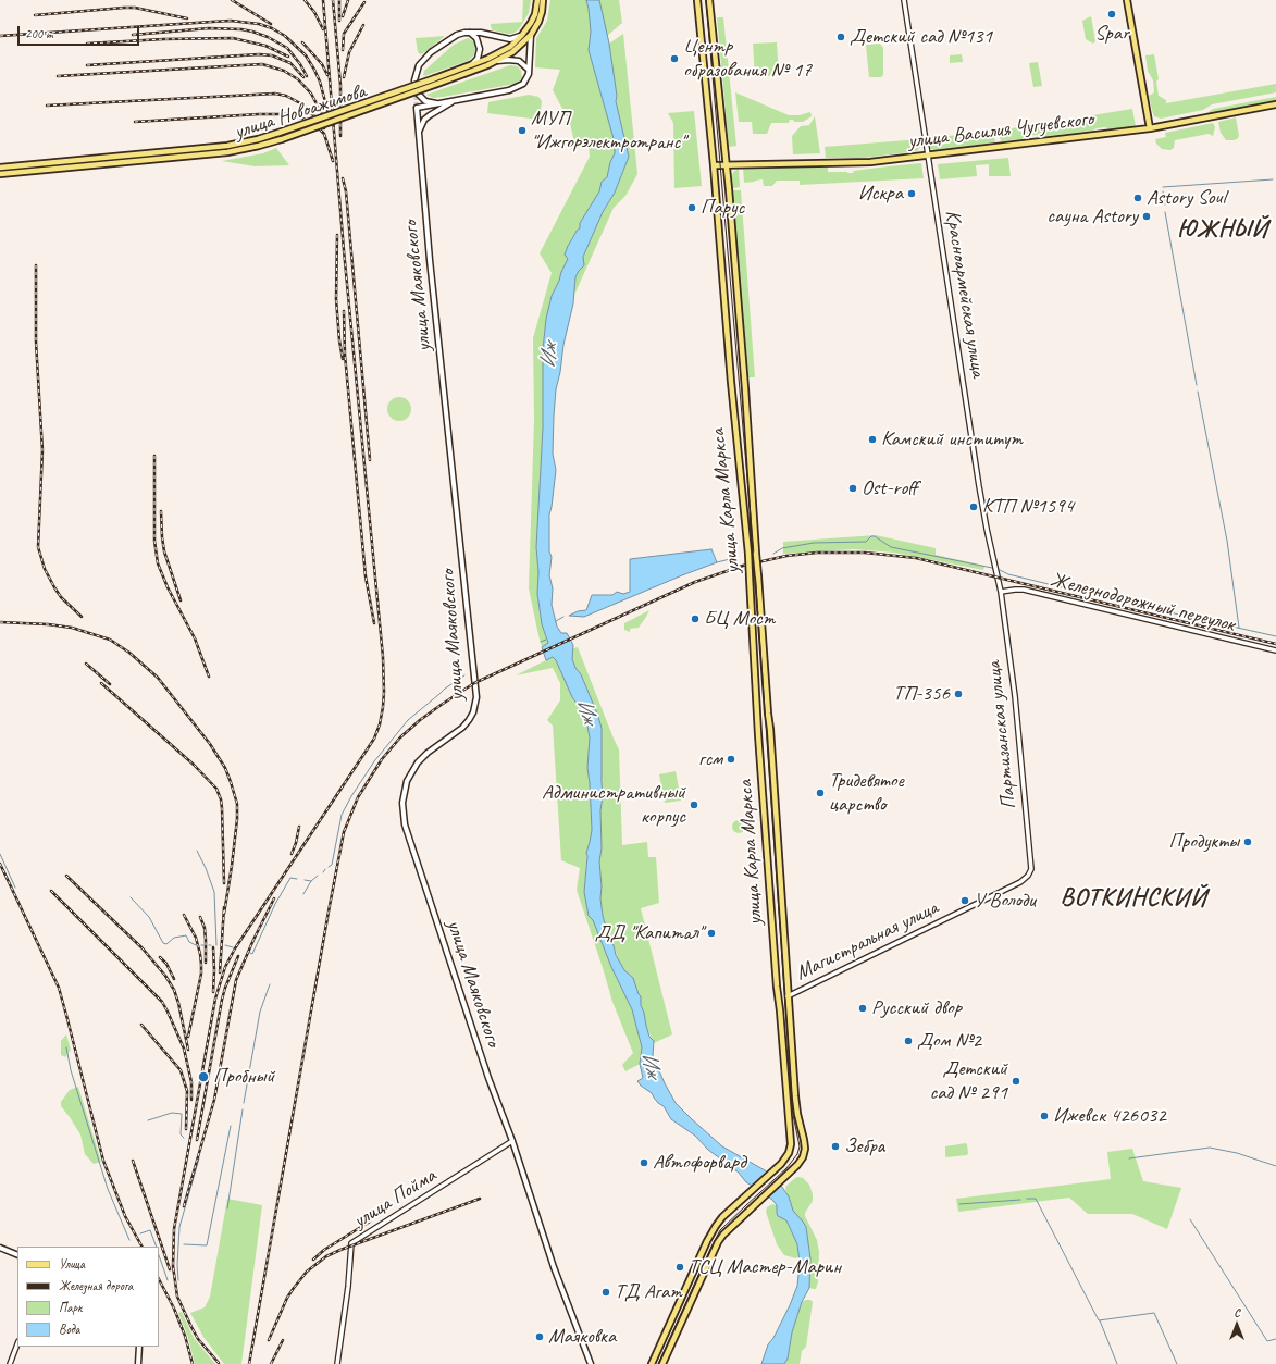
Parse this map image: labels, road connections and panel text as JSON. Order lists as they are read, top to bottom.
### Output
{
  "streets": {
    "main road": [
      "улица Новоажимова",
      "улица Василия Чугуевского",
      "улица Маяковского",
      "улица Карла Маркса",
      "Магистральная улица"
    ],
    "street": [
      "Красноармейская улица",
      "Железнодорожный переулок",
      "Партизанская улица",
      "улица Пойма"
    ]
  },
  "crossings": [
    ["улица Василия Чугуевского", "Красноармейская улица"],
    ["улица Василия Чугуевского", "улица Карла Маркса"],
    ["улица Маяковского", "улица Пойма"],
    ["Красноармейская улица", "Железнодорожный переулок"],
    ["Красноармейская улица", "Партизанская улица"],
    ["улица Карла Маркса", "Магистральная улица"],
    ["Железнодорожный переулок", "Партизанская улица"],
    ["Партизанская улица", "Магистральная улица"]
  ],
  "districts": ["ЮЖНЫЙ", "ВОТКИНСКИЙ"],
  "water": ["Иж"],
  "places": [
    "Spar",
    "Детский сад №131",
    "Центр образования № 17",
    "МУП \"Ижгорэлектротранс\"",
    "Искра",
    "Astory Soul",
    "Парус",
    "сауна Astory",
    "Камский институт",
    "Ost-roff",
    "КТП №1594",
    "БЦ Мост",
    "ТП-356",
    "гсм",
    "Тридевятое царство",
    "Административный корпус",
    "Продукты",
    "У Володи",
    "ДД \"Капитал\"",
    "Русский двор",
    "Дом №2",
    "Пробный",
    "Детский сад № 291",
    "Ижевск 426032",
    "Зебра",
    "Автофорвард",
    "ТСЦ Мастер-Марин",
    "ТД Агат",
    "Маяковка"
  ],
  "legend": [
    "Улица",
    "Железная дорога",
    "Парк",
    "Вода"
  ],
  "scale_bar": "200 m",
  "north": "top"
}
